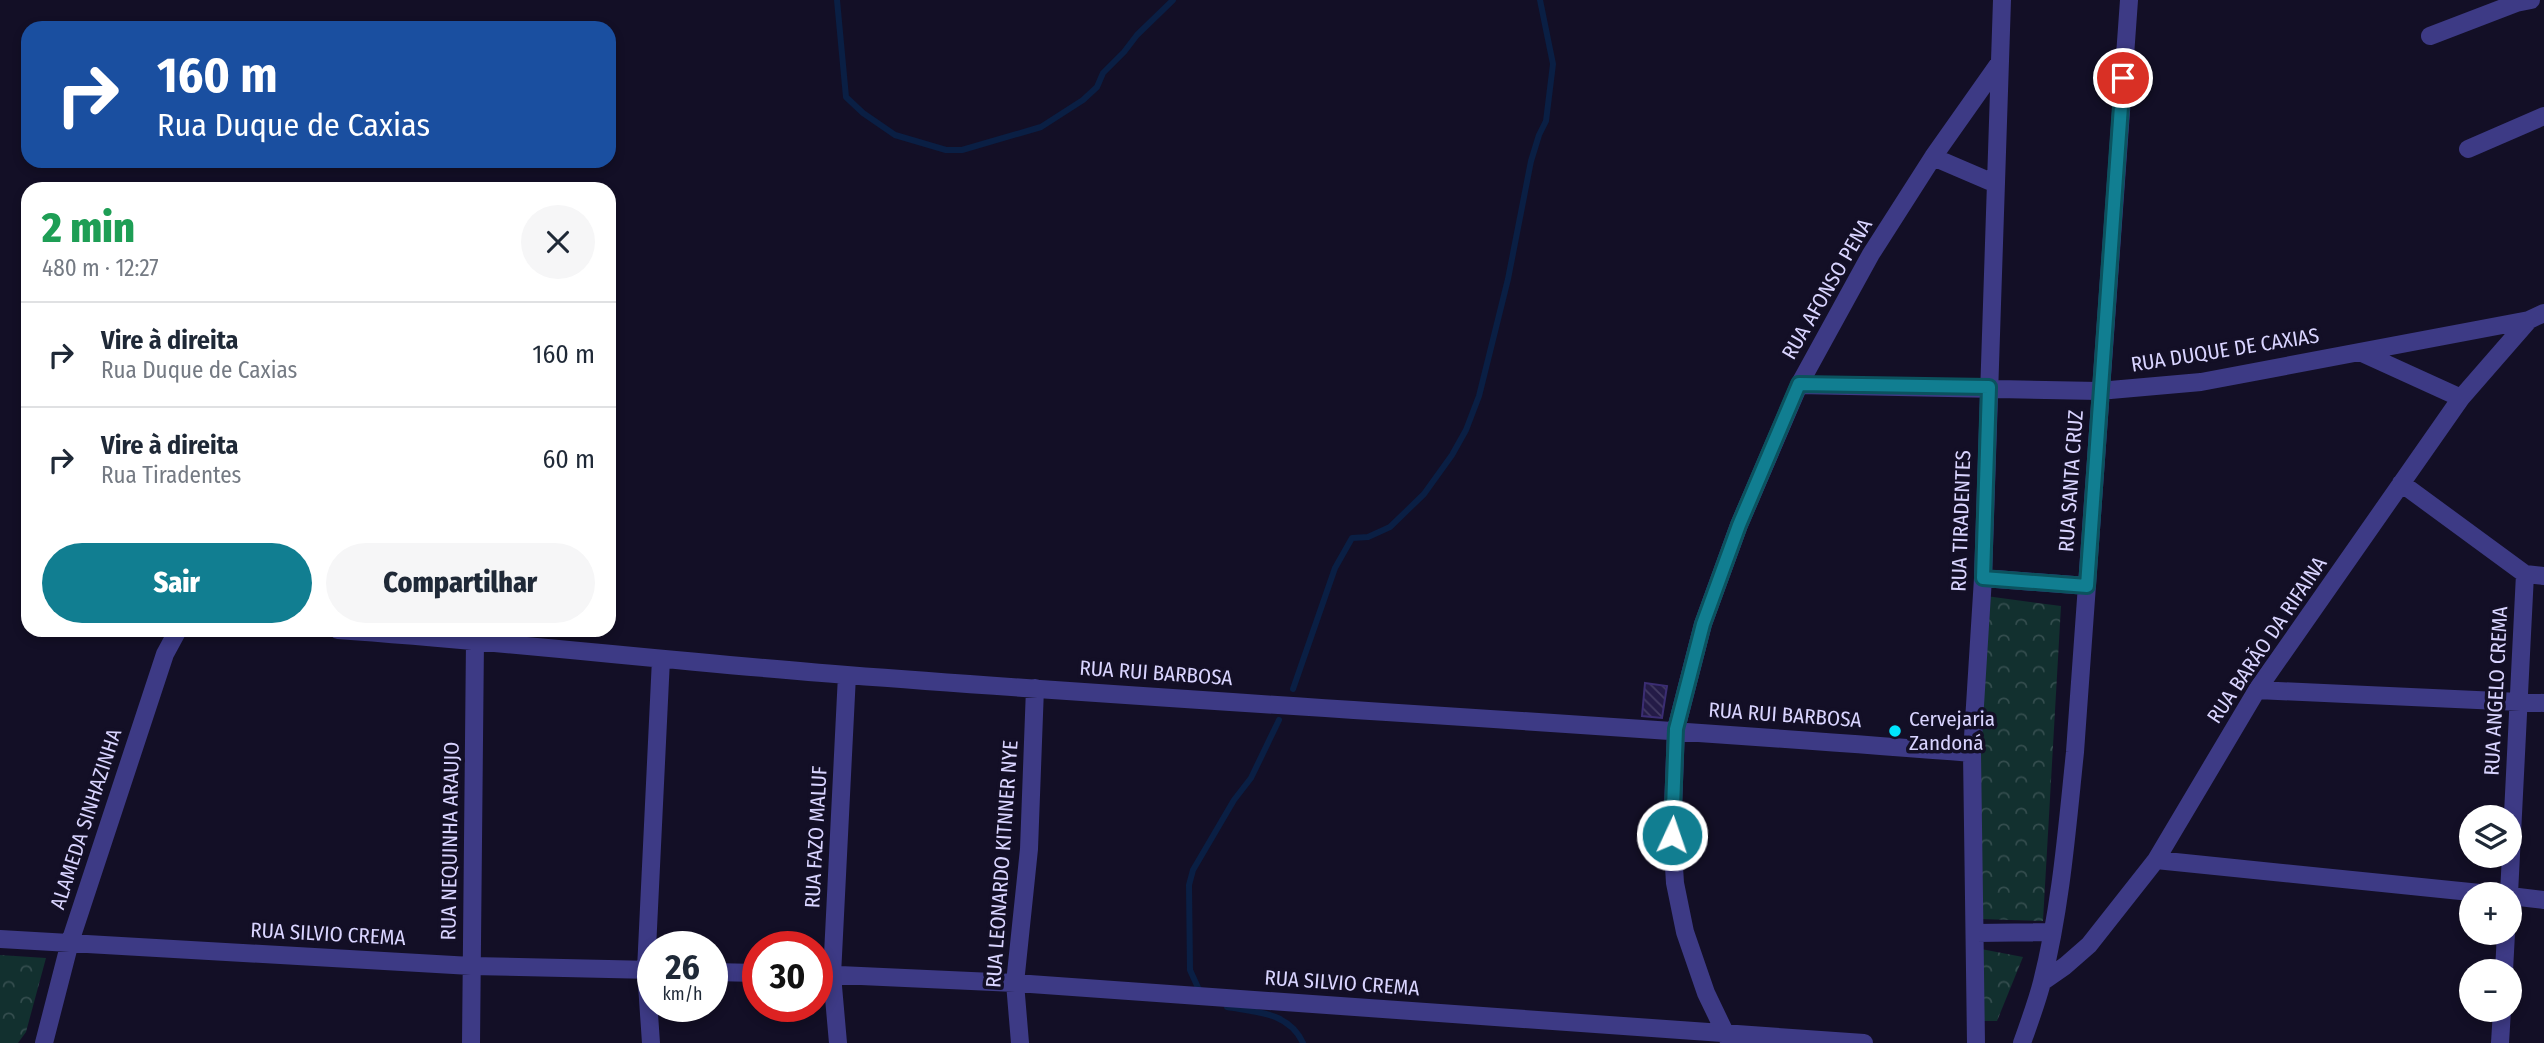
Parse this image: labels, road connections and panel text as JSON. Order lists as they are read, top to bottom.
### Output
{
  "streets": {
    "street": [
      "RUA AFONSO PENA",
      "RUA DUQUE DE CAXIAS",
      "RUA SANTA CRUZ",
      "RUA TIRADENTES",
      "RUA BARÃO DA RIFAINA",
      "RUA RUI BARBOSA",
      "RUA ANGELO CREMA",
      "ALAMEDA SINHAZINHA",
      "RUA FAZO MALUF",
      "RUA NEQUINHA ARAUJO",
      "RUA LEONARDO KITNNER NYE",
      "RUA SILVIO CREMA"
    ]
  },
  "crossings": [
    ["RUA AFONSO PENA", "RUA DUQUE DE CAXIAS"],
    ["RUA AFONSO PENA", "RUA TIRADENTES"],
    ["RUA AFONSO PENA", "RUA RUI BARBOSA"],
    ["RUA AFONSO PENA", "RUA SILVIO CREMA"],
    ["RUA DUQUE DE CAXIAS", "RUA SANTA CRUZ"],
    ["RUA DUQUE DE CAXIAS", "RUA TIRADENTES"],
    ["RUA DUQUE DE CAXIAS", "RUA BARÃO DA RIFAINA"],
    ["RUA SANTA CRUZ", "RUA BARÃO DA RIFAINA"],
    ["RUA TIRADENTES", "RUA RUI BARBOSA"],
    ["RUA RUI BARBOSA", "RUA FAZO MALUF"],
    ["RUA RUI BARBOSA", "RUA NEQUINHA ARAUJO"],
    ["RUA RUI BARBOSA", "RUA LEONARDO KITNNER NYE"],
    ["ALAMEDA SINHAZINHA", "RUA SILVIO CREMA"],
    ["RUA NEQUINHA ARAUJO", "RUA SILVIO CREMA"],
    ["RUA LEONARDO KITNNER NYE", "RUA SILVIO CREMA"]
  ],
  "places": ["Cervejaria Zandoná"],
  "page": {
    "turn": ["160 m", "Rua Duque de Caxias"],
    "heading": ["2 min", "480 m · 12:27"],
    "list": [
      {
        "name": "Vire à direita",
        "note": "Rua Duque de Caxias",
        "value": "160 m"
      },
      {
        "name": "Vire à direita",
        "note": "Rua Tiradentes",
        "value": "60 m"
      }
    ],
    "buttons": ["Sair", "Compartilhar"],
    "map_buttons": ["+", "−"],
    "speed": "26 km/h",
    "limit": "30"
  }
}
